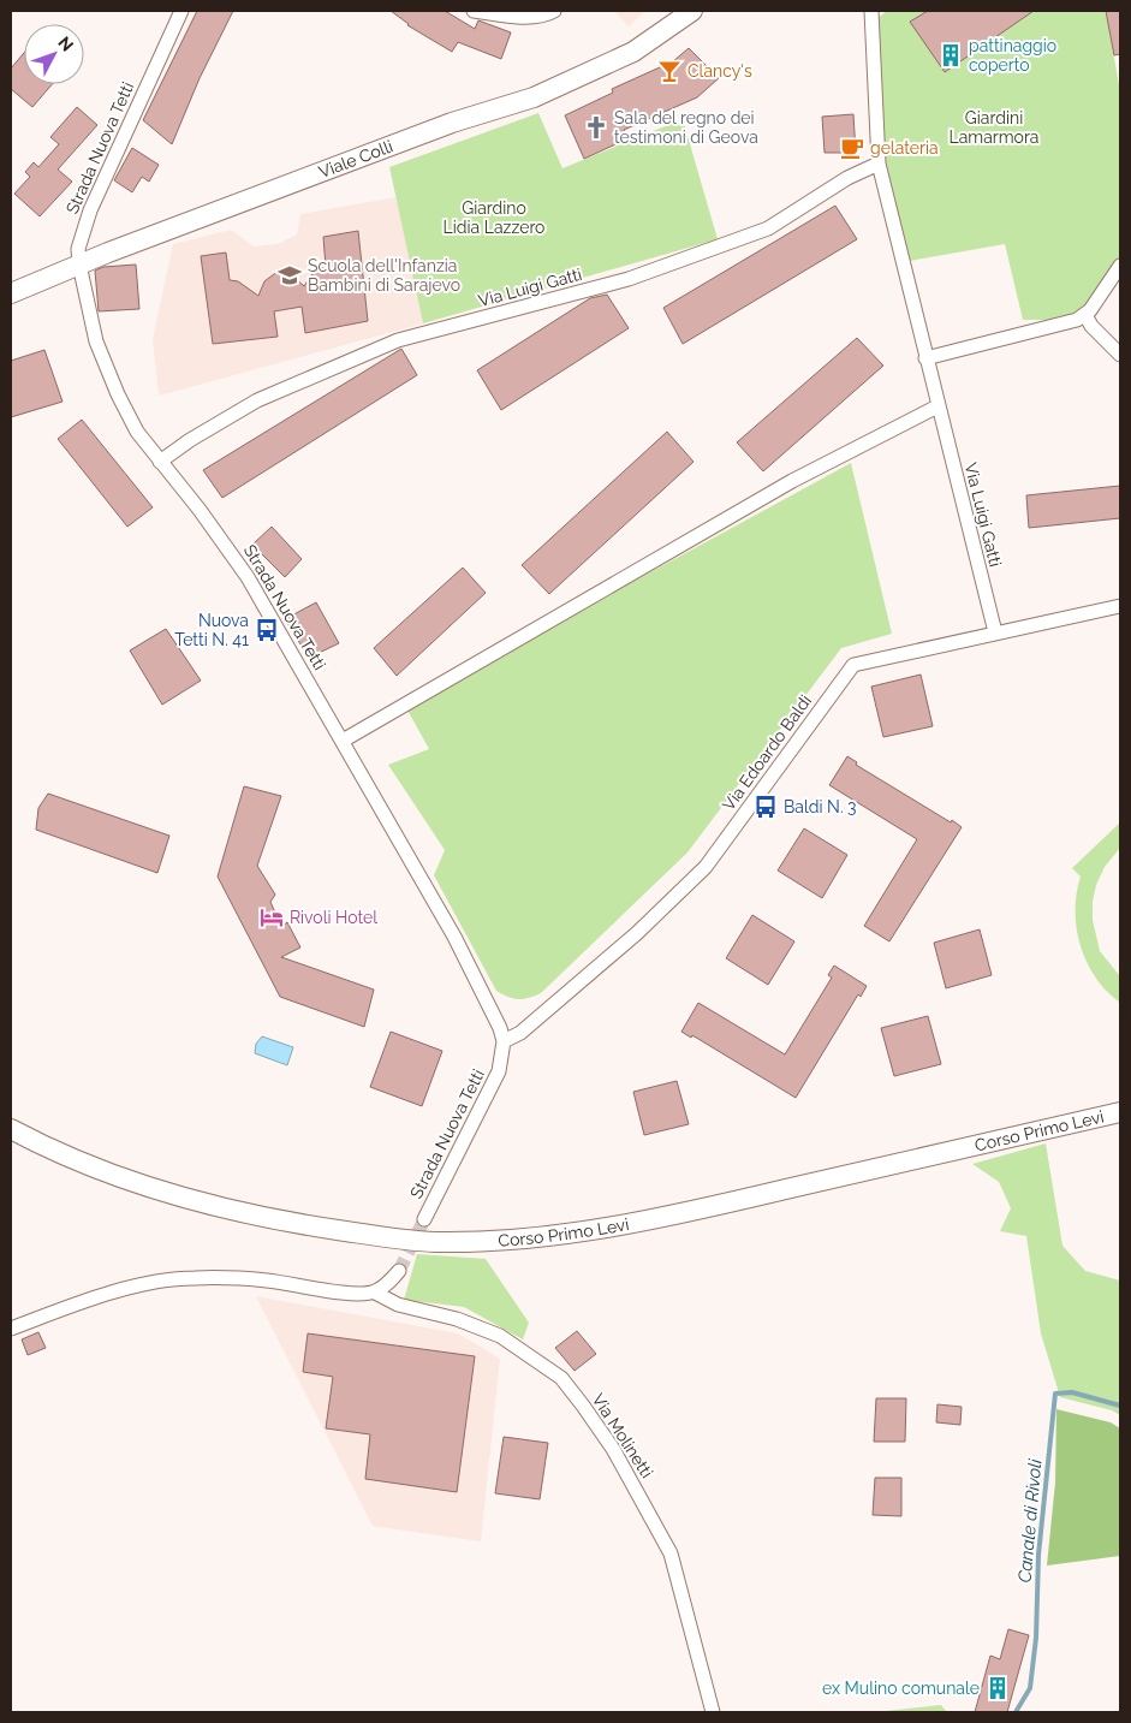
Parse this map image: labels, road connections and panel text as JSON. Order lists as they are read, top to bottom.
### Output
{
  "streets": {
    "main road": ["Viale Colli", "Corso Primo Levi"],
    "street": [
      "Strada Nuova Tetti",
      "Via Luigi Gatti",
      "Via Edoardo Baldi",
      "Via Molinetti"
    ]
  },
  "crossings": [
    ["Strada Nuova Tetti", "Viale Colli"],
    ["Strada Nuova Tetti", "Via Luigi Gatti"],
    ["Strada Nuova Tetti", "Via Edoardo Baldi"],
    ["Via Luigi Gatti", "Via Edoardo Baldi"]
  ],
  "water": ["Canale di Rivoli"],
  "parks": ["Giardini Lamarmora", "Giardino Lidia Lazzero"],
  "places": {
    "building": ["pattinaggio coperto", "ex Mulino comunale"],
    "bar": ["Clancy's"],
    "church": ["Sala del regno dei testimoni di Geova"],
    "cafe": ["gelateria"],
    "school or university": ["Scuola dell'Infanzia Bambini di Sarajevo"],
    "bus stop": ["Nuova Tetti N. 41", "Baldi N. 3"],
    "hotel": ["Rivoli Hotel"]
  },
  "north": "top right"
}
